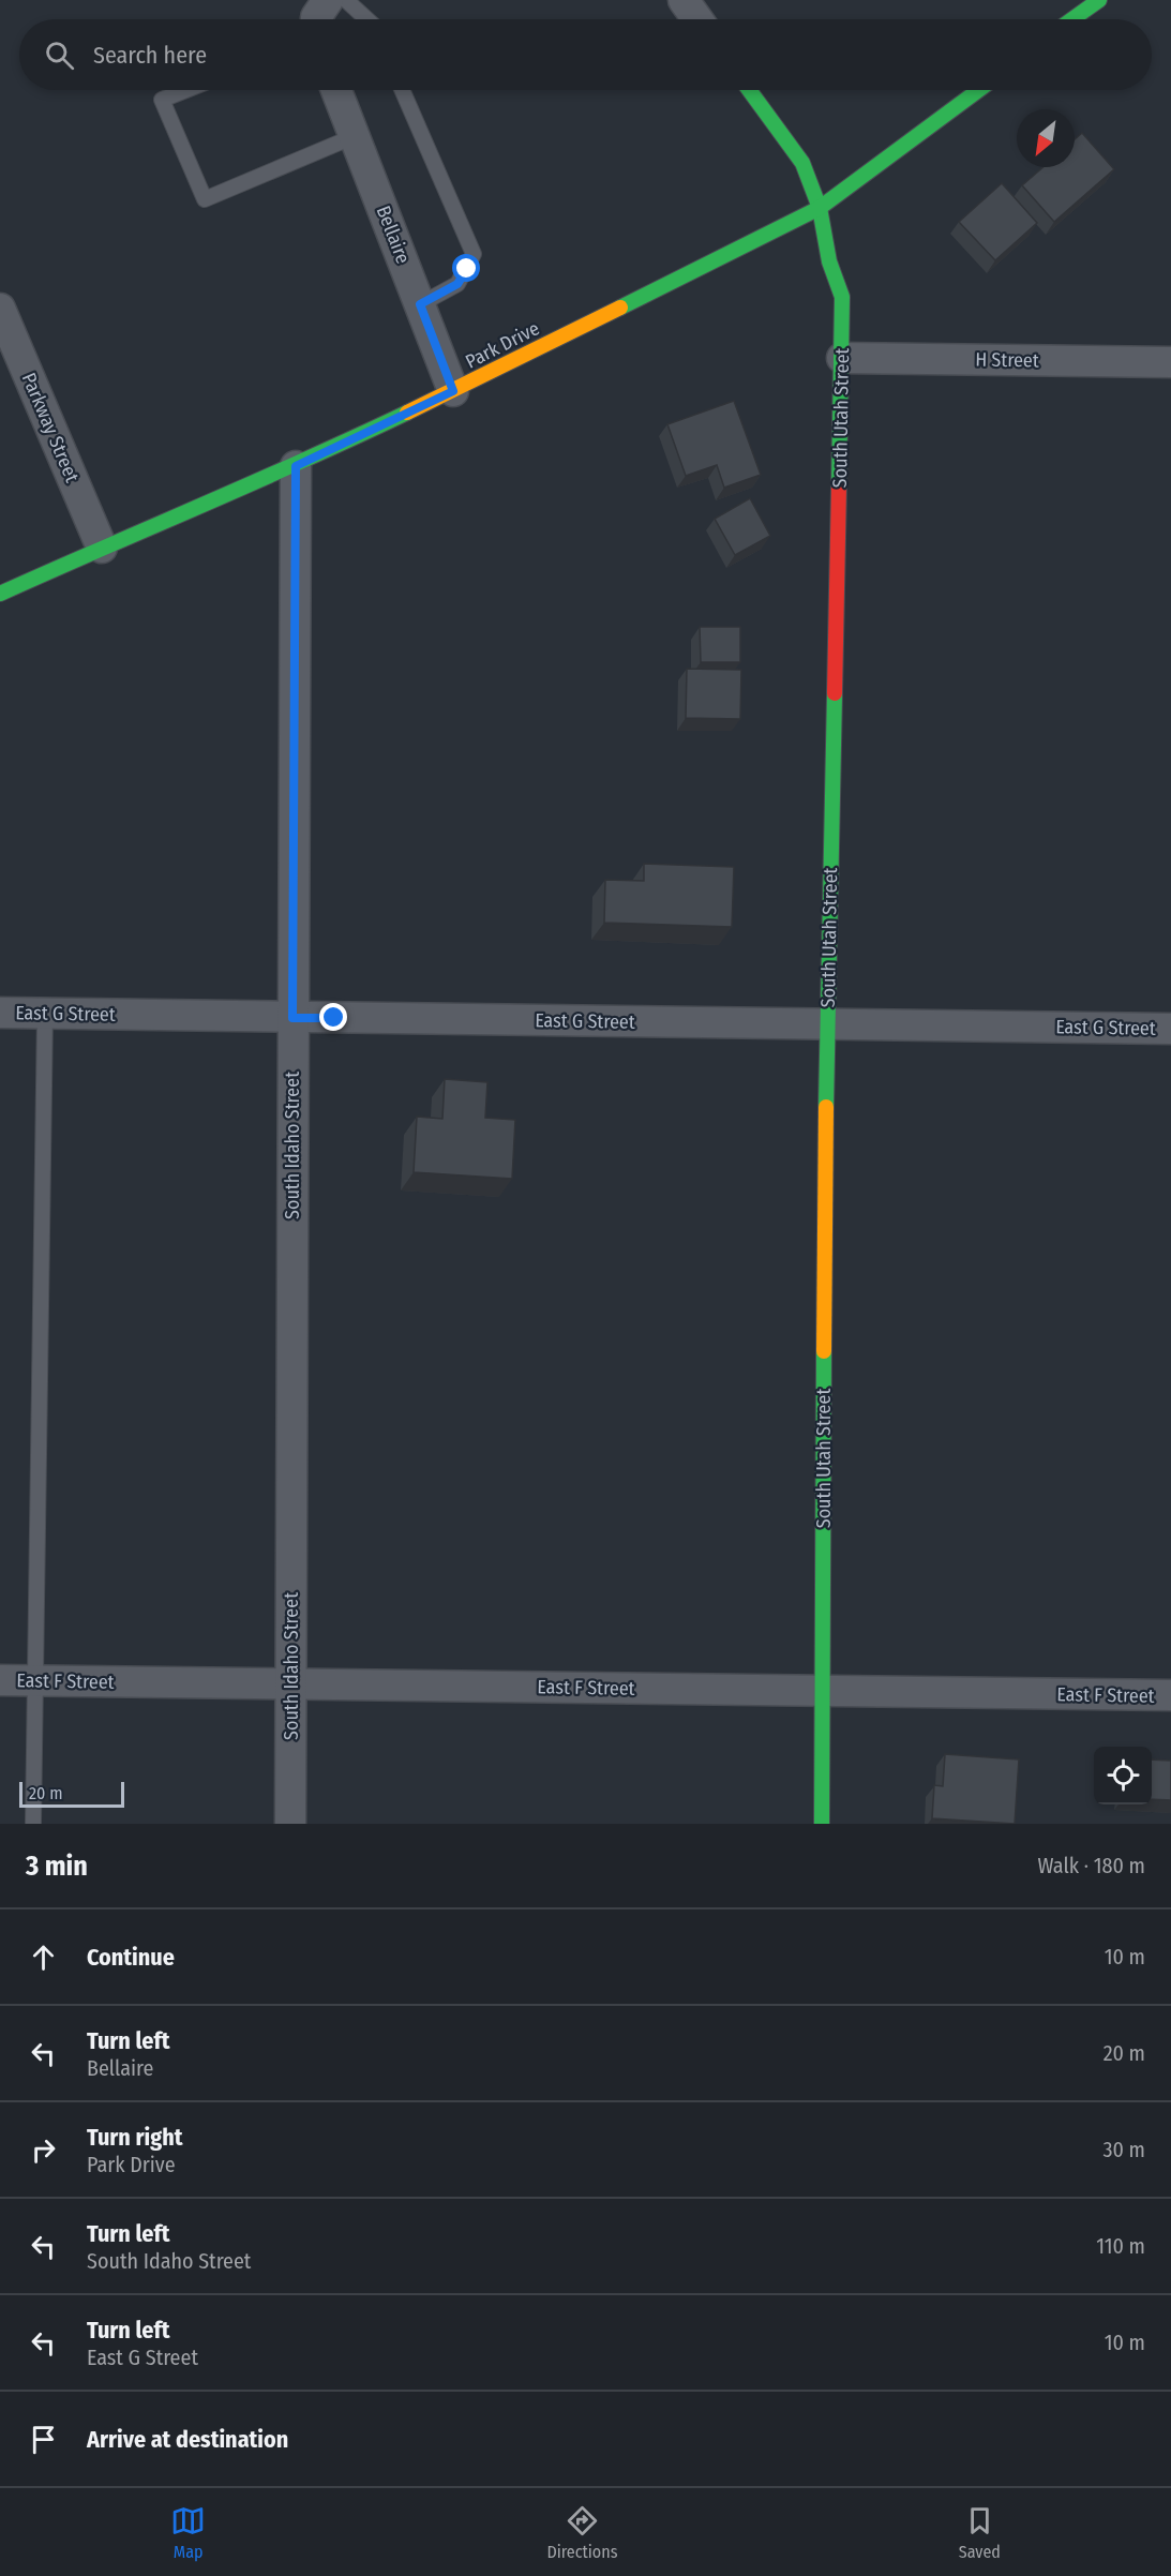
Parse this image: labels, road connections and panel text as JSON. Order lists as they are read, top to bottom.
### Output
{
  "streets": {
    "street": [
      "Bellaire",
      "Park Drive",
      "H Street",
      "South Utah Street",
      "Parkway Street",
      "East G Street",
      "South Idaho Street",
      "East F Street"
    ]
  },
  "crossings": [
    ["Bellaire", "Park Drive"],
    ["Park Drive", "South Utah Street"],
    ["Park Drive", "Parkway Street"],
    ["Park Drive", "South Idaho Street"],
    ["H Street", "South Utah Street"],
    ["South Utah Street", "East G Street"],
    ["South Utah Street", "East F Street"],
    ["East G Street", "South Idaho Street"],
    ["South Idaho Street", "East F Street"]
  ],
  "scale_bar": "20 m",
  "north": "bottom left",
  "page": {
    "search": "Search here",
    "scale": "20 m",
    "heading": ["3 min", "Walk · 180 m"],
    "list": [
      ["Continue", "10 m"],
      ["Turn left", "Bellaire", "20 m"],
      ["Turn right", "Park Drive", "30 m"],
      ["Turn left", "South Idaho Street", "110 m"],
      ["Turn left", "East G Street", "10 m"],
      "Arrive at destination"
    ],
    "nav": ["Map", "Directions", "Saved"]
  }
}
